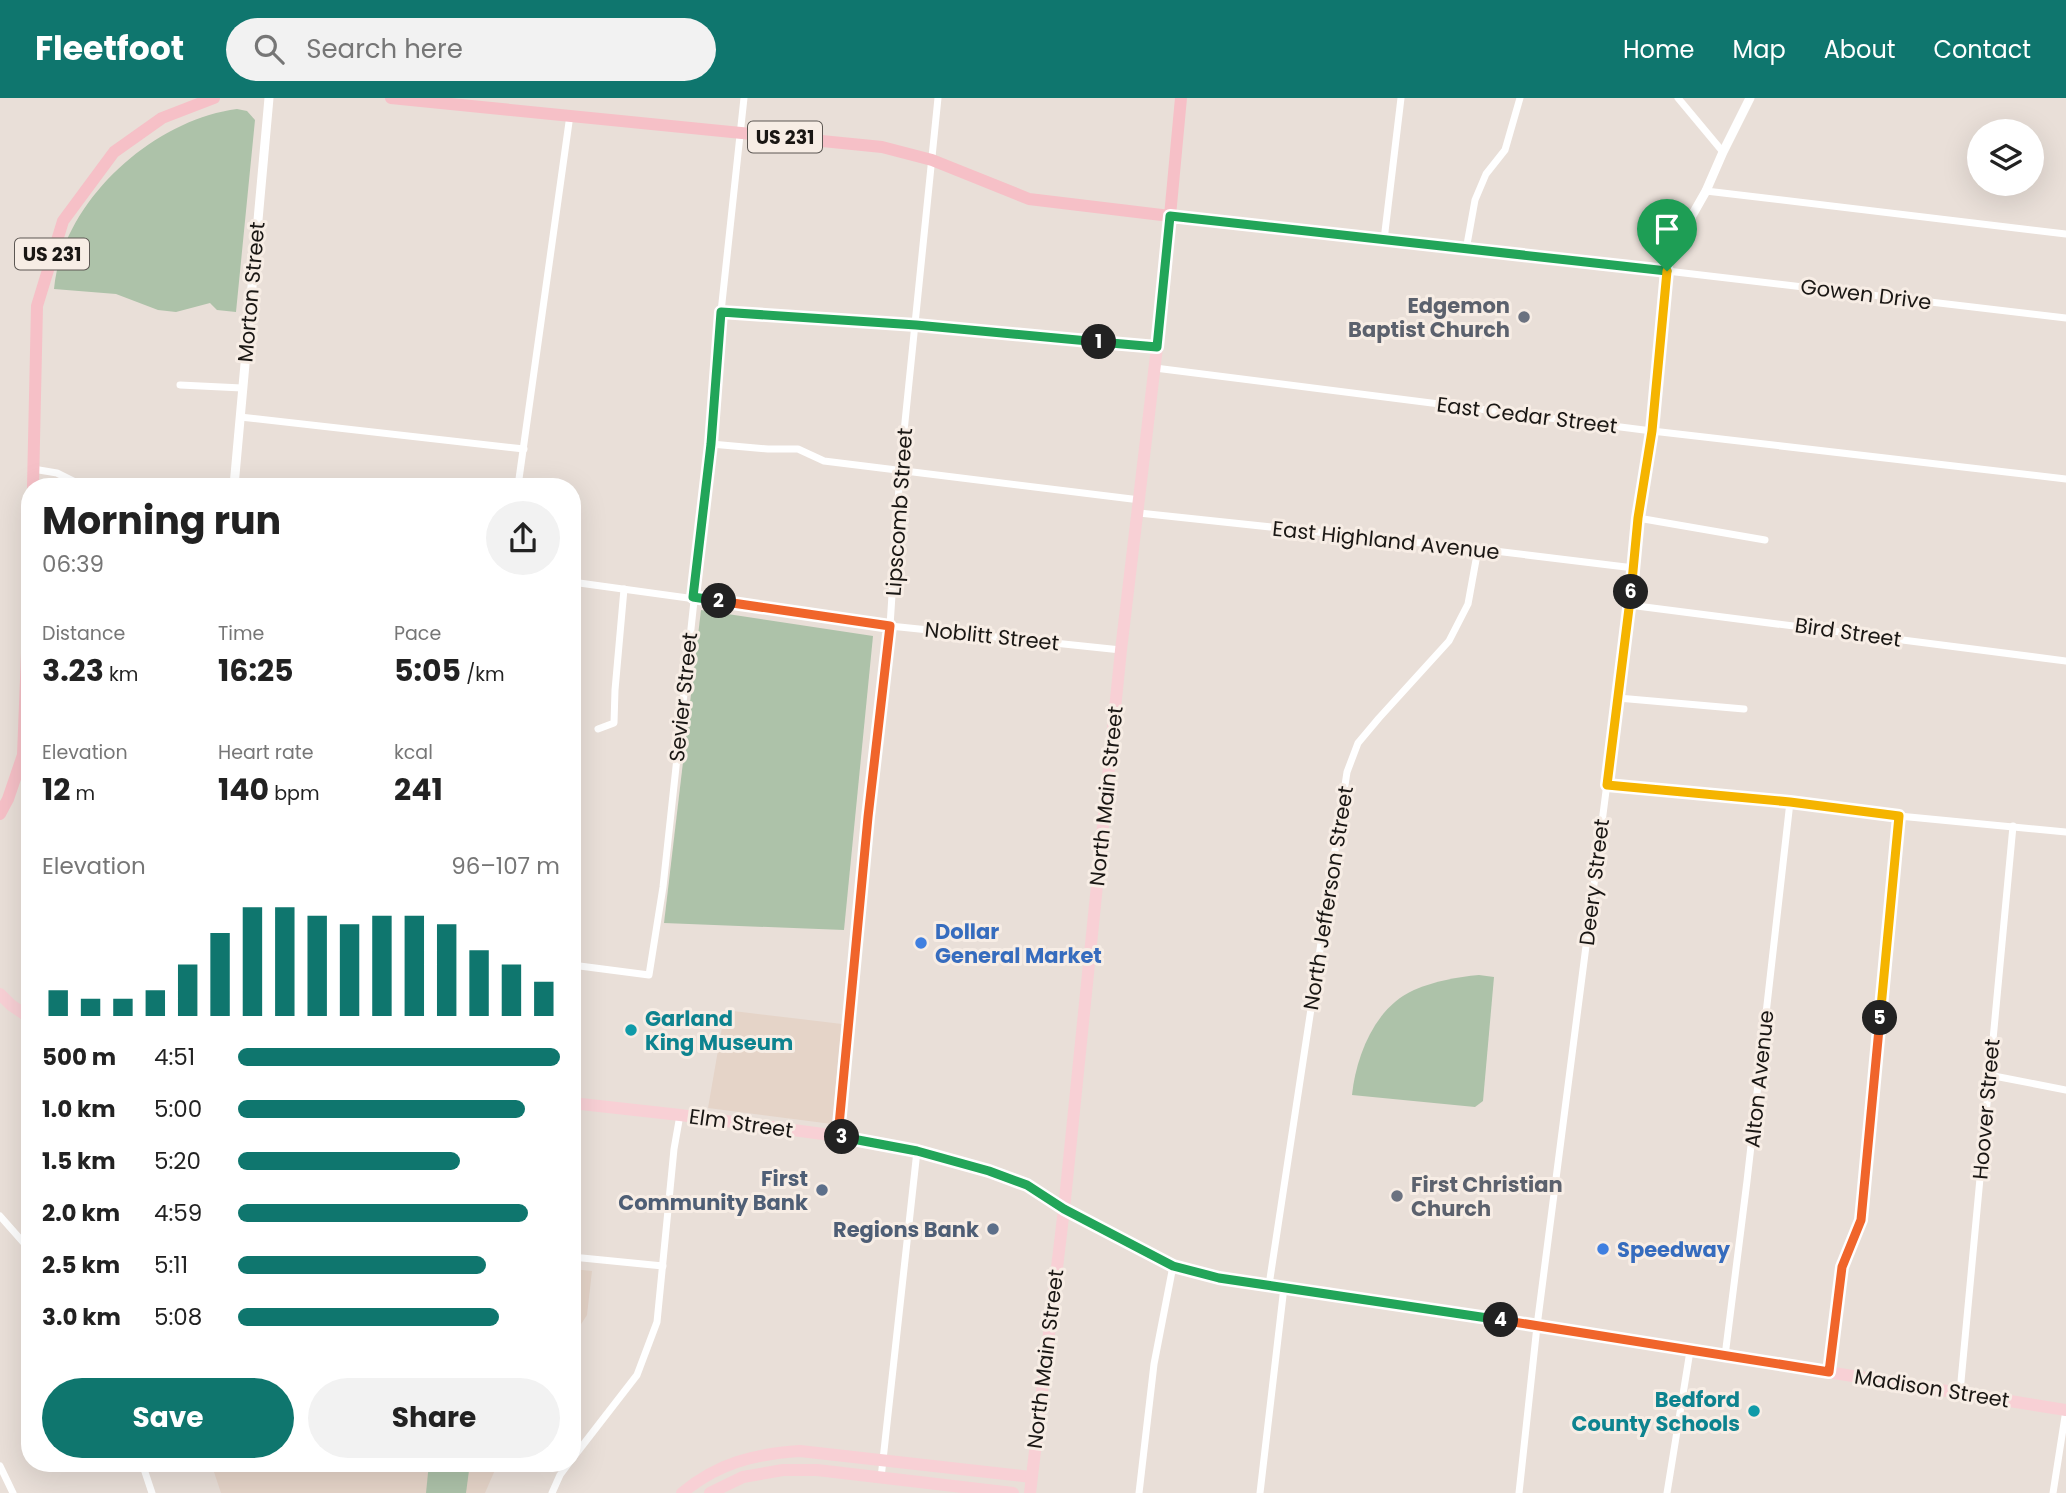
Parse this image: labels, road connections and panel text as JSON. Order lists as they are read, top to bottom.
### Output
{
  "streets": {
    "highway": ["US 231", "North Main Street"],
    "main road": ["Elm Street", "Madison Street"],
    "street": [
      "Morton Street",
      "Gowen Drive",
      "East Cedar Street",
      "Lipscomb Street",
      "East Highland Avenue",
      "Bird Street",
      "Noblitt Street",
      "Sevier Street",
      "Deery Street",
      "North Jefferson Street",
      "Alton Avenue",
      "Hoover Street"
    ]
  },
  "crossings": [
    ["US 231", "Lipscomb Street"],
    ["US 231", "Sevier Street"],
    ["US 231", "North Main Street"],
    ["Gowen Drive", "Deery Street"],
    ["East Cedar Street", "North Main Street"],
    ["East Cedar Street", "Deery Street"],
    ["Lipscomb Street", "Noblitt Street"],
    ["Lipscomb Street", "Elm Street"],
    ["East Highland Avenue", "North Main Street"],
    ["East Highland Avenue", "Deery Street"],
    ["East Highland Avenue", "North Jefferson Street"],
    ["Bird Street", "Deery Street"],
    ["Noblitt Street", "Sevier Street"],
    ["Noblitt Street", "North Main Street"],
    ["North Main Street", "Elm Street"],
    ["North Main Street", "Madison Street"],
    ["Deery Street", "Madison Street"],
    ["North Jefferson Street", "Madison Street"],
    ["Alton Avenue", "Madison Street"],
    ["Hoover Street", "Madison Street"],
    ["Elm Street", "Madison Street"]
  ],
  "places": [
    "Edgemon Baptist Church",
    "Dollar General Market",
    "Garland King Museum",
    "First Community Bank",
    "First Christian Church",
    "Regions Bank",
    "Speedway",
    "Bedford County Schools"
  ],
  "page": {
    "header": "Fleetfoot",
    "search": "Search here",
    "nav": [
      "Home",
      "Map",
      "About",
      "Contact"
    ],
    "pins": [
      "1",
      "6",
      "2",
      "5",
      "3",
      "4"
    ],
    "heading": ["Morning run", "06:39"],
    "stats": [
      ["Distance", "3.23 km"],
      ["Time", "16:25"],
      ["Pace", "5:05 /km"],
      ["Elevation", "12 m"],
      ["Heart rate", "140 bpm"],
      ["kcal", "241"]
    ],
    "chart": ["Elevation", "96–107 m"],
    "list": [
      {
        "name": "500 m",
        "note": "4:51"
      },
      {
        "name": "1.0 km",
        "note": "5:00"
      },
      {
        "name": "1.5 km",
        "note": "5:20"
      },
      {
        "name": "2.0 km",
        "note": "4:59"
      },
      {
        "name": "2.5 km",
        "note": "5:11"
      },
      {
        "name": "3.0 km",
        "note": "5:08"
      }
    ],
    "buttons": ["Save", "Share"]
  }
}
